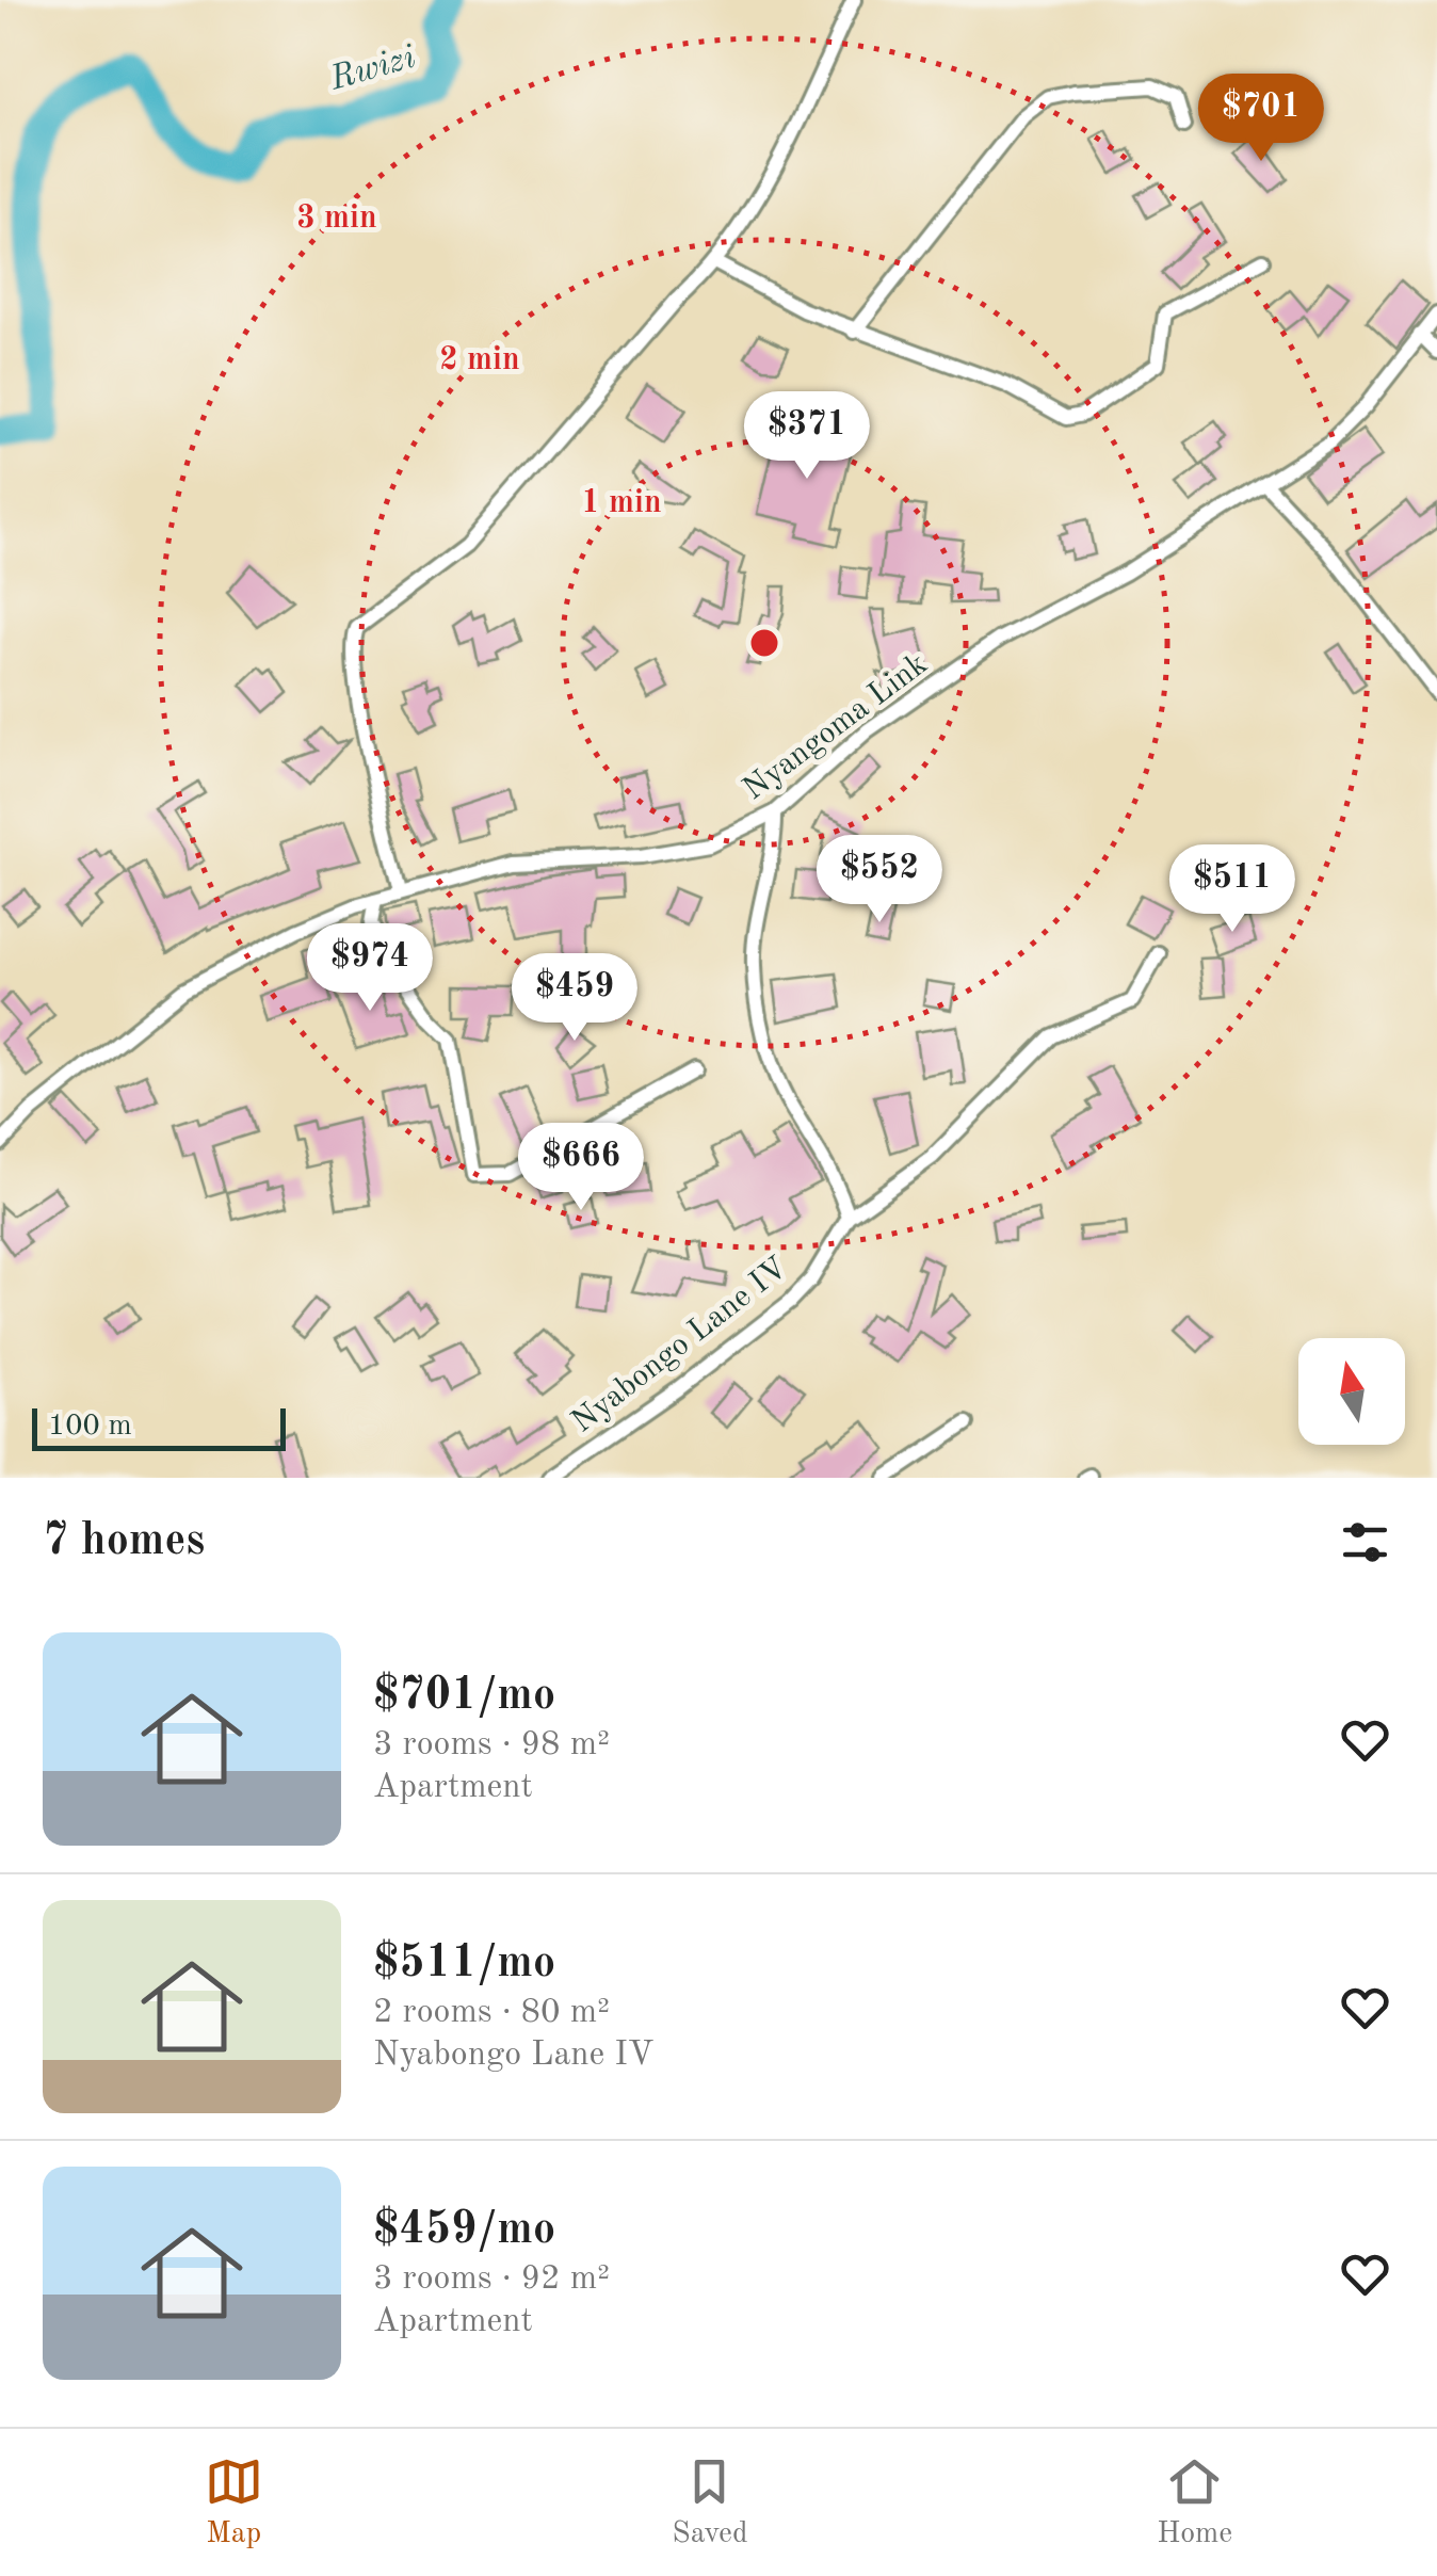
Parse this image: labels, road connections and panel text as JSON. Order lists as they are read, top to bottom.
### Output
{
  "streets": {
    "street": ["Nyangoma Link", "Nyabongo Lane IV"]
  },
  "water": ["Rwizi"],
  "scale_bar": "100 m",
  "north": "top",
  "page": {
    "price": [
      "$701",
      "$371",
      "$552",
      "$511",
      "$974",
      "$459",
      "$666"
    ],
    "scale": "100 m",
    "heading": "7 homes",
    "list": [
      {
        "name": "$701/mo",
        "note": "3 rooms · 98 m² · Apartment"
      },
      {
        "name": "$511/mo",
        "note": "2 rooms · 80 m² · Nyabongo Lane IV"
      },
      {
        "name": "$459/mo",
        "note": "3 rooms · 92 m² · Apartment"
      }
    ],
    "tabs": ["Map", "Saved", "Home"]
  },
  "rings": ["3 min", "2 min", "1 min"]
}
